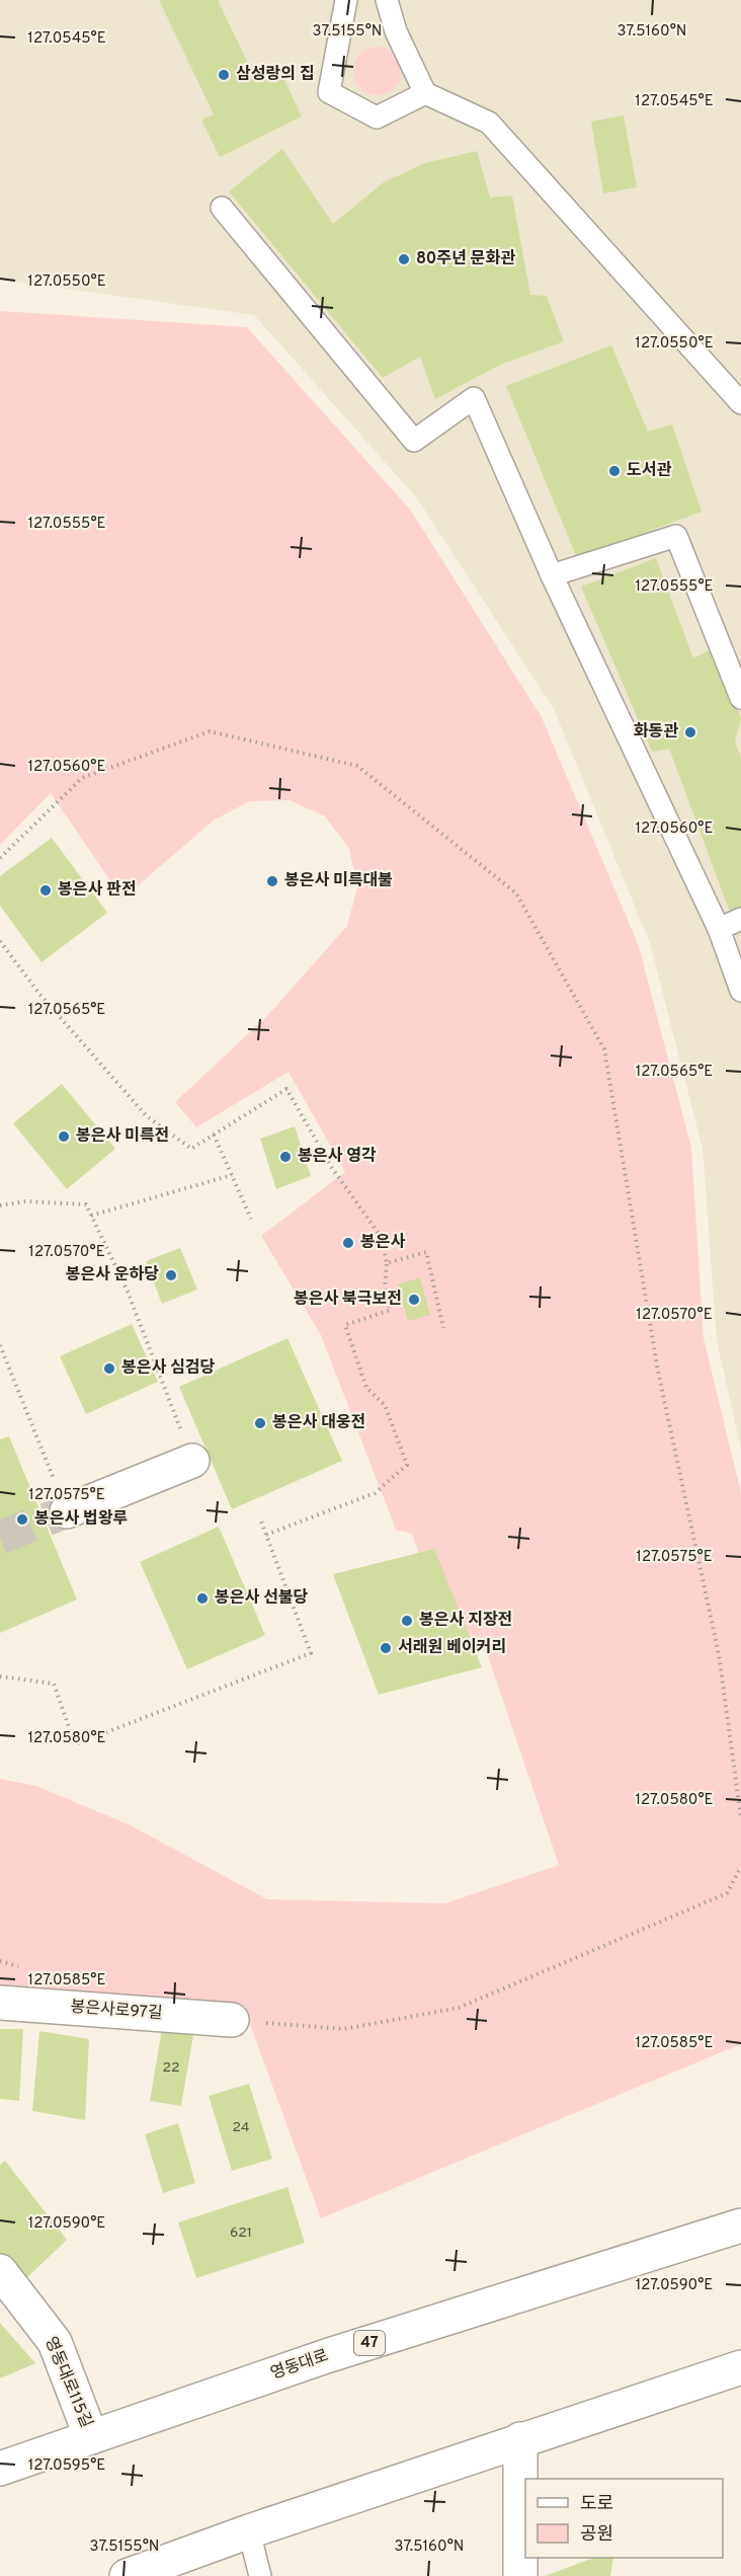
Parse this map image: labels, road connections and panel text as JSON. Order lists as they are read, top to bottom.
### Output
{
  "streets": {
    "main road": [
      "봉은사로97길",
      "47",
      "영동대로",
      "영동대로115길"
    ]
  },
  "crossings": [
    ["영동대로", "영동대로115길"]
  ],
  "places": [
    "삼성랑의 집",
    "80주년 문화관",
    "도서관",
    "화동관",
    "봉은사 미륵대불",
    "봉은사 판전",
    "봉은사 미륵전",
    "봉은사 영각",
    "봉은사",
    "봉은사 운하당",
    "봉은사 북극보전",
    "봉은사 심검당",
    "봉은사 대웅전",
    "봉은사 법왕루",
    "봉은사 선불당",
    "봉은사 지장전",
    "서래원 베이커리"
  ],
  "house_numbers": ["22", "24", "621"],
  "legend": ["도로", "공원"],
  "coordinates": [
    "37.5155°N",
    "37.5160°N",
    "127.0545°E",
    "127.0550°E",
    "127.0555°E",
    "127.0560°E",
    "127.0565°E",
    "127.0570°E",
    "127.0575°E",
    "127.0580°E",
    "127.0585°E",
    "127.0590°E",
    "127.0595°E"
  ]
}
